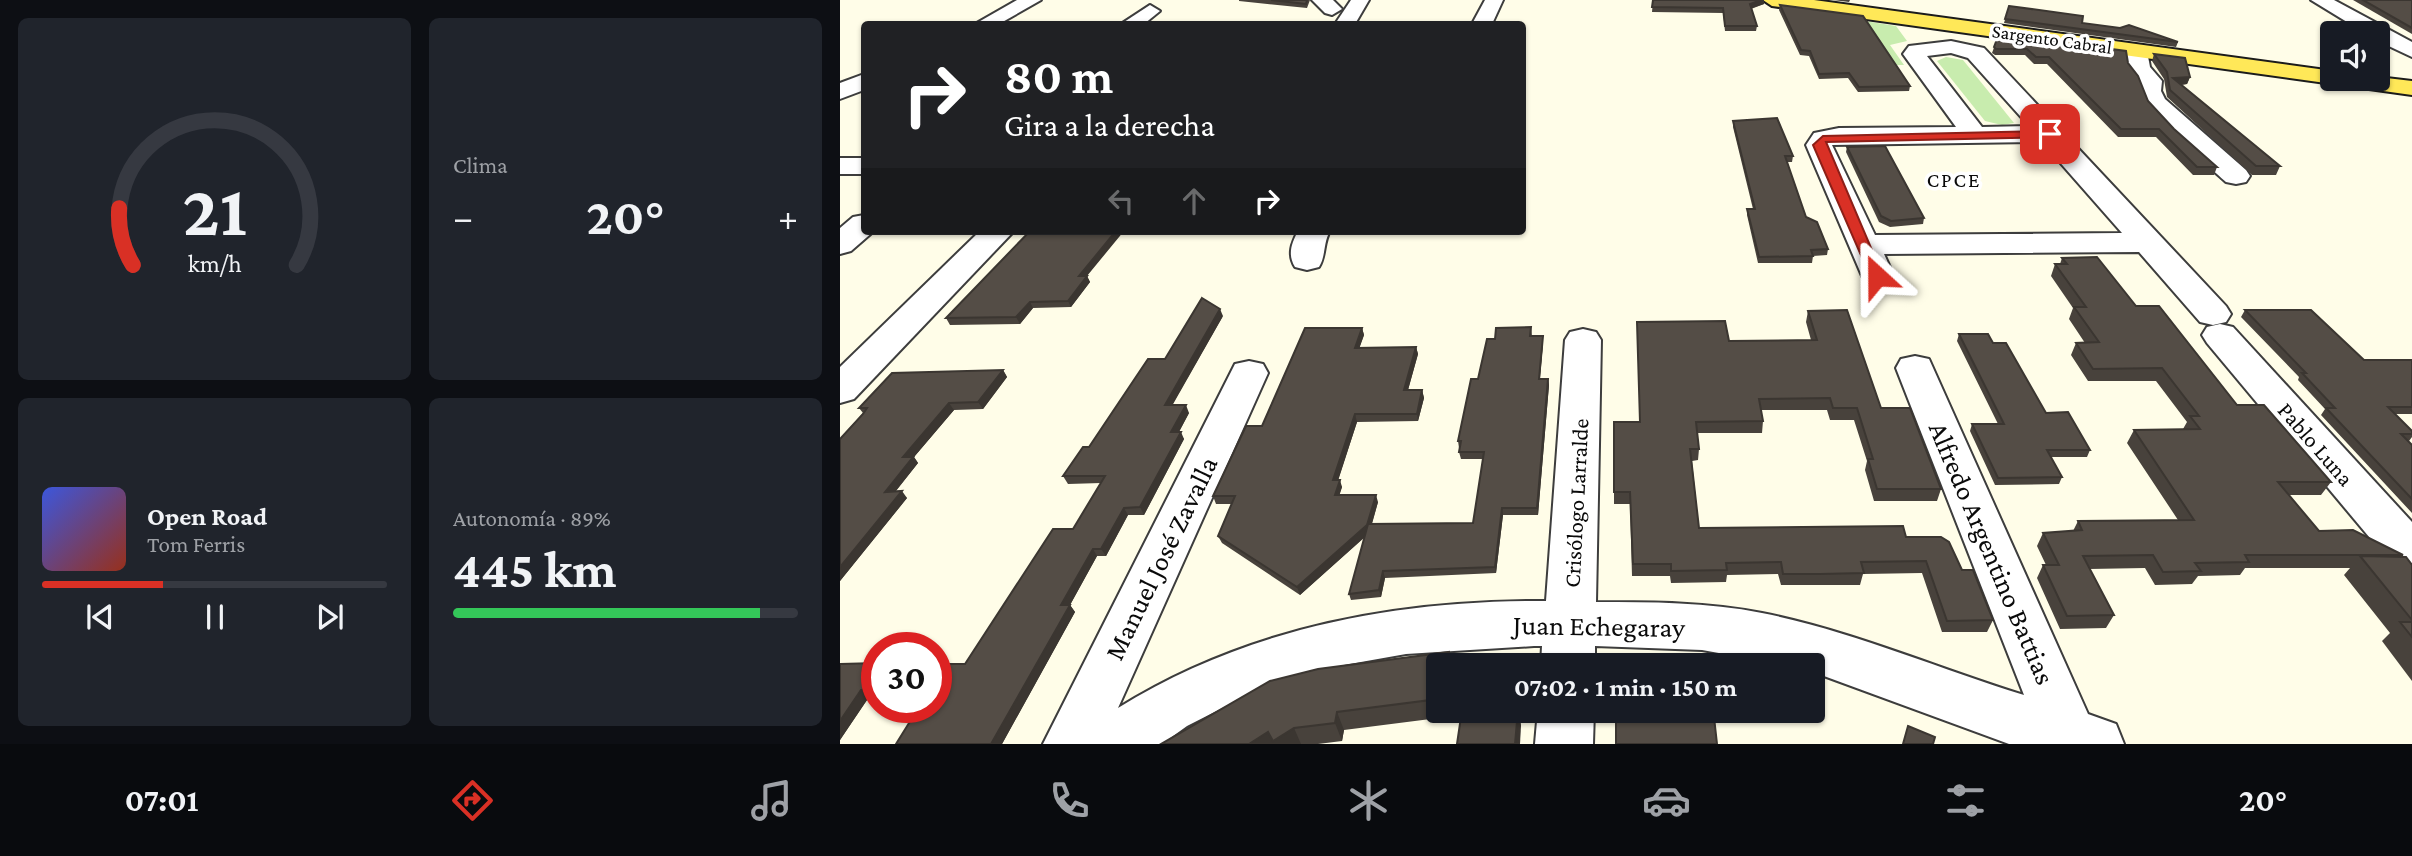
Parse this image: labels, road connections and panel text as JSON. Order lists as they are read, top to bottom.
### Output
{
  "streets": {
    "main road": ["Sargento Cabral"],
    "street": [
      "Pablo Luna",
      "Crisólogo Larralde",
      "Alfredo Argentino Battias",
      "Manuel José Zavalla",
      "Juan Echegaray"
    ]
  },
  "crossings": [
    ["Sargento Cabral", "Pablo Luna"],
    ["Crisólogo Larralde", "Juan Echegaray"],
    ["Alfredo Argentino Battias", "Juan Echegaray"]
  ],
  "districts": ["CPCE"],
  "page": {
    "tile": [
      "Clima",
      ["Autonomía · 89%", "445 km"]
    ],
    "turn": ["80 m", "Gira a la derecha"],
    "heat": ["−", "20°", "+"],
    "song": ["Open Road", "Tom Ferris"],
    "limit": "30",
    "trip": "07:02 · 1 min · 150 m",
    "tabs": ["07:01", "20°"],
    "gauge": ["21", "km/h"]
  }
}
